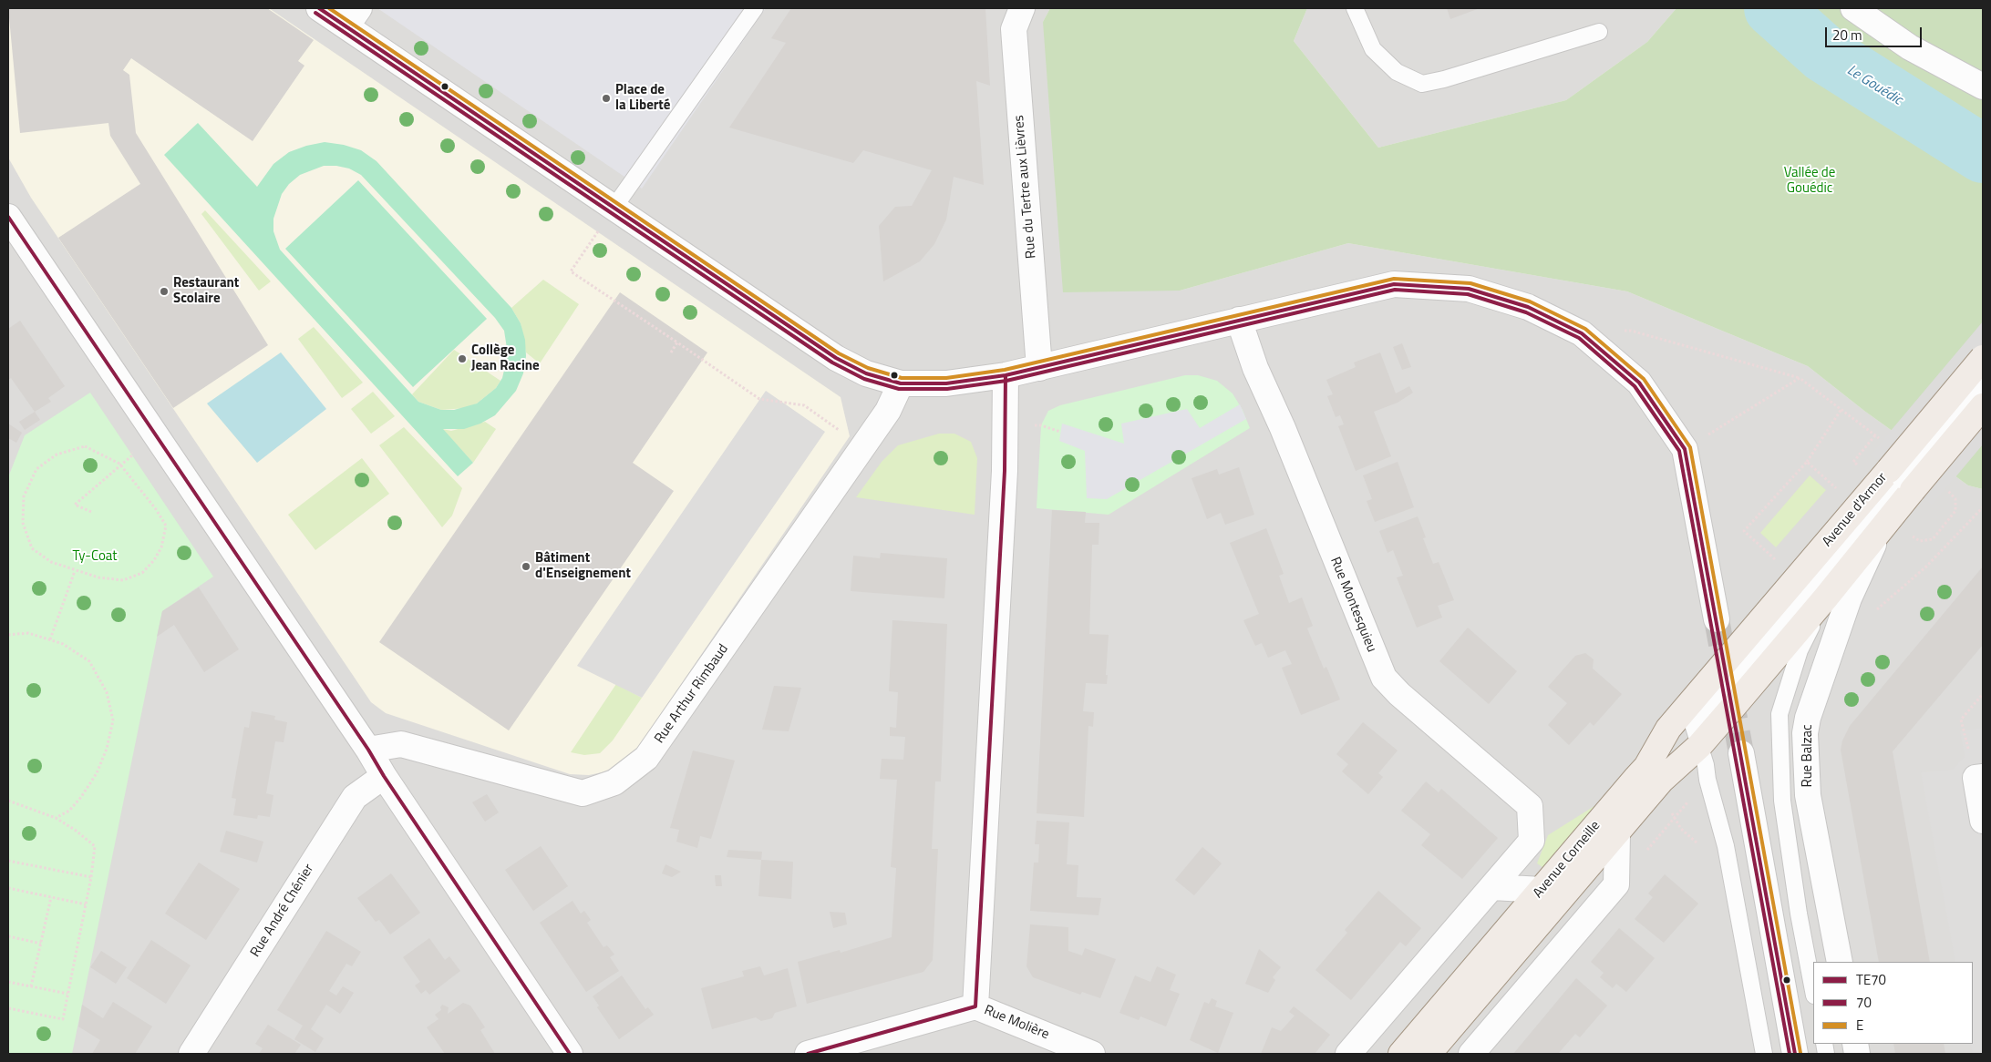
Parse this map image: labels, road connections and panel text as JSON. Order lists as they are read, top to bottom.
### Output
{
  "streets": {
    "main road": ["Avenue d'Armor", "Avenue Corneille"],
    "street": [
      "Rue du Tertre aux Lièvres",
      "Rue Montesquieu",
      "Rue Arthur Rimbaud",
      "Rue Balzac",
      "Rue André Chénier",
      "Rue Molière"
    ]
  },
  "crossings": [
    ["Avenue d'Armor", "Rue Balzac"],
    ["Avenue d'Armor", "Avenue Corneille"]
  ],
  "water": ["Le Gouédic"],
  "parks": ["Vallée de Gouédic", "Ty-Coat"],
  "places": [
    "Place de la Liberté",
    "Restaurant Scolaire",
    "Collège Jean Racine",
    "Bâtiment d'Enseignement"
  ],
  "lines": ["transit line TE70", "transit line E", "transit line 70"],
  "legend": ["TE70", "70", "E"],
  "scale_bar": "20 m"
}
